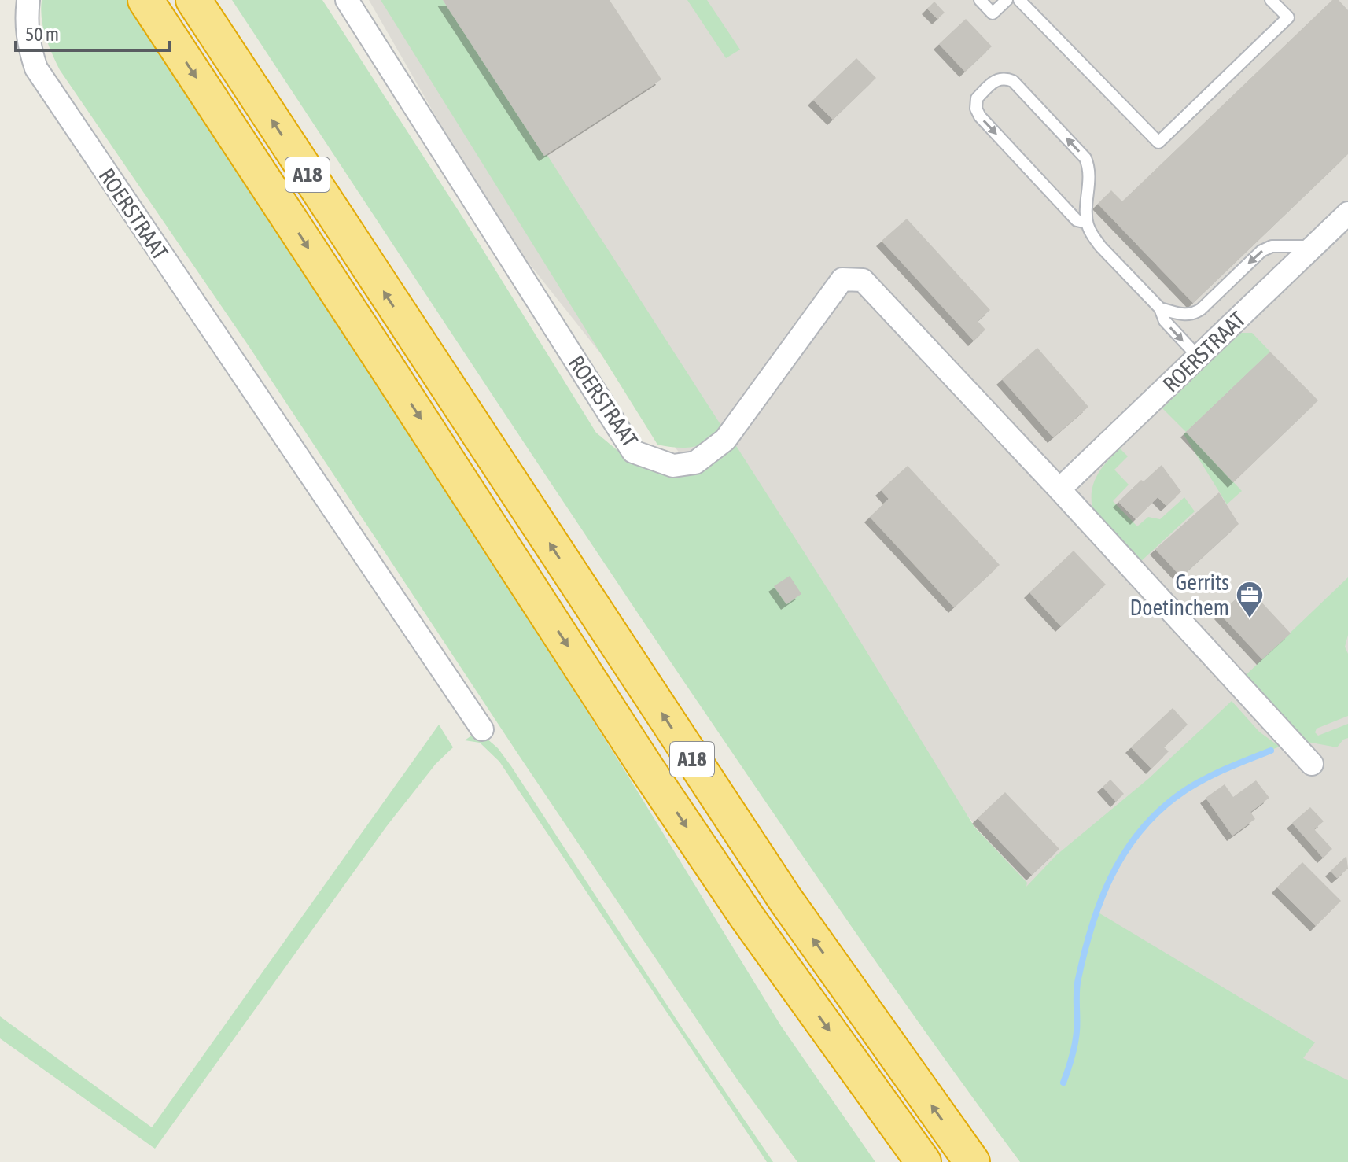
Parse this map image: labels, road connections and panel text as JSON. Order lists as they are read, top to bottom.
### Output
{
  "streets": {
    "highway": ["A18"],
    "street": ["ROERSTRAAT"]
  },
  "places": {
    "office": ["Gerrits Doetinchem"]
  },
  "scale_bar": "50 m"
}
